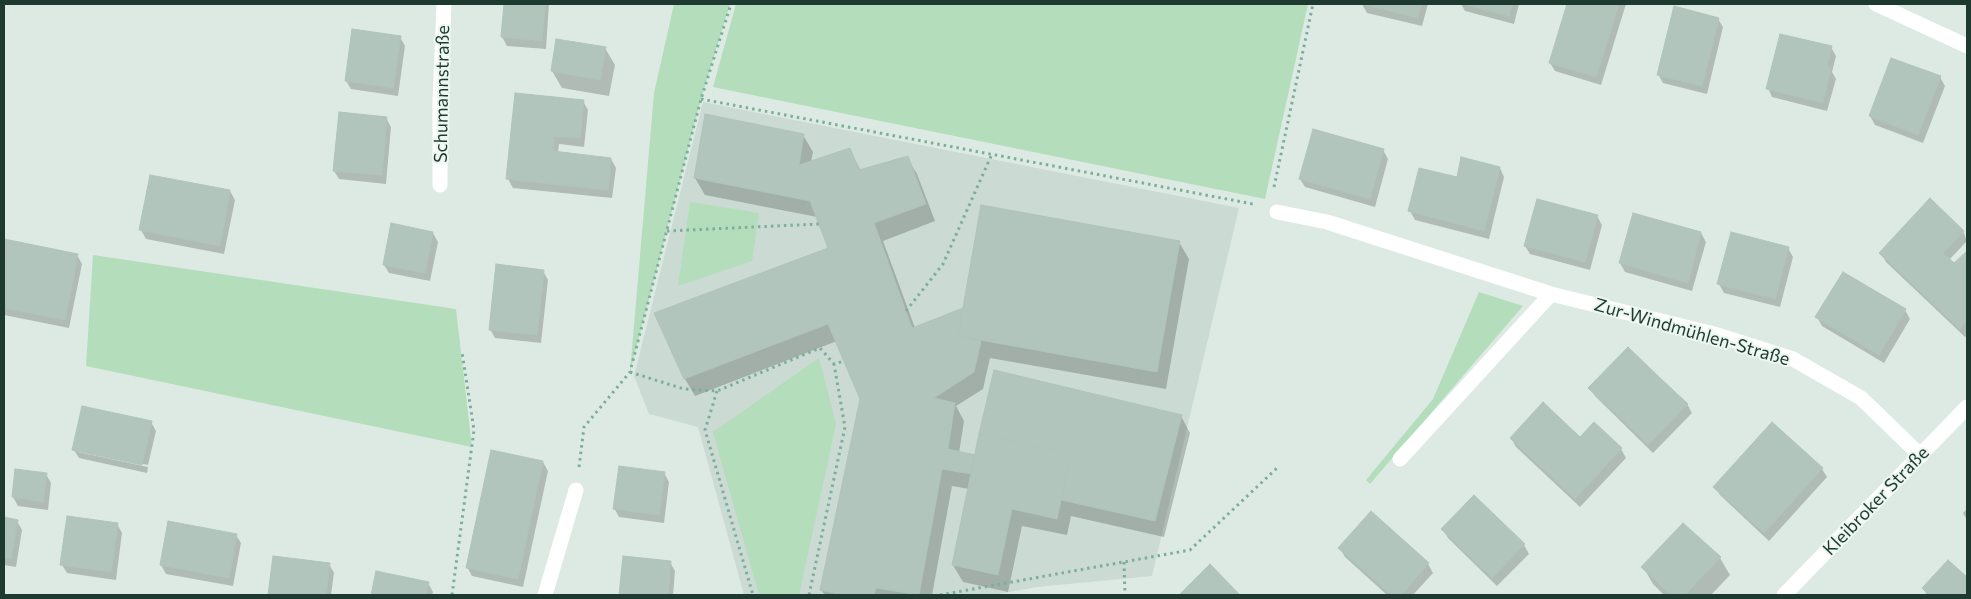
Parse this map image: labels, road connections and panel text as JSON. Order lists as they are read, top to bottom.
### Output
{
  "streets": {
    "street": ["Schumannstraße", "Zur-Windmühlen-Straße", "Kleibroker Straße"]
  },
  "crossings": [
    ["Zur-Windmühlen-Straße", "Kleibroker Straße"]
  ]
}
